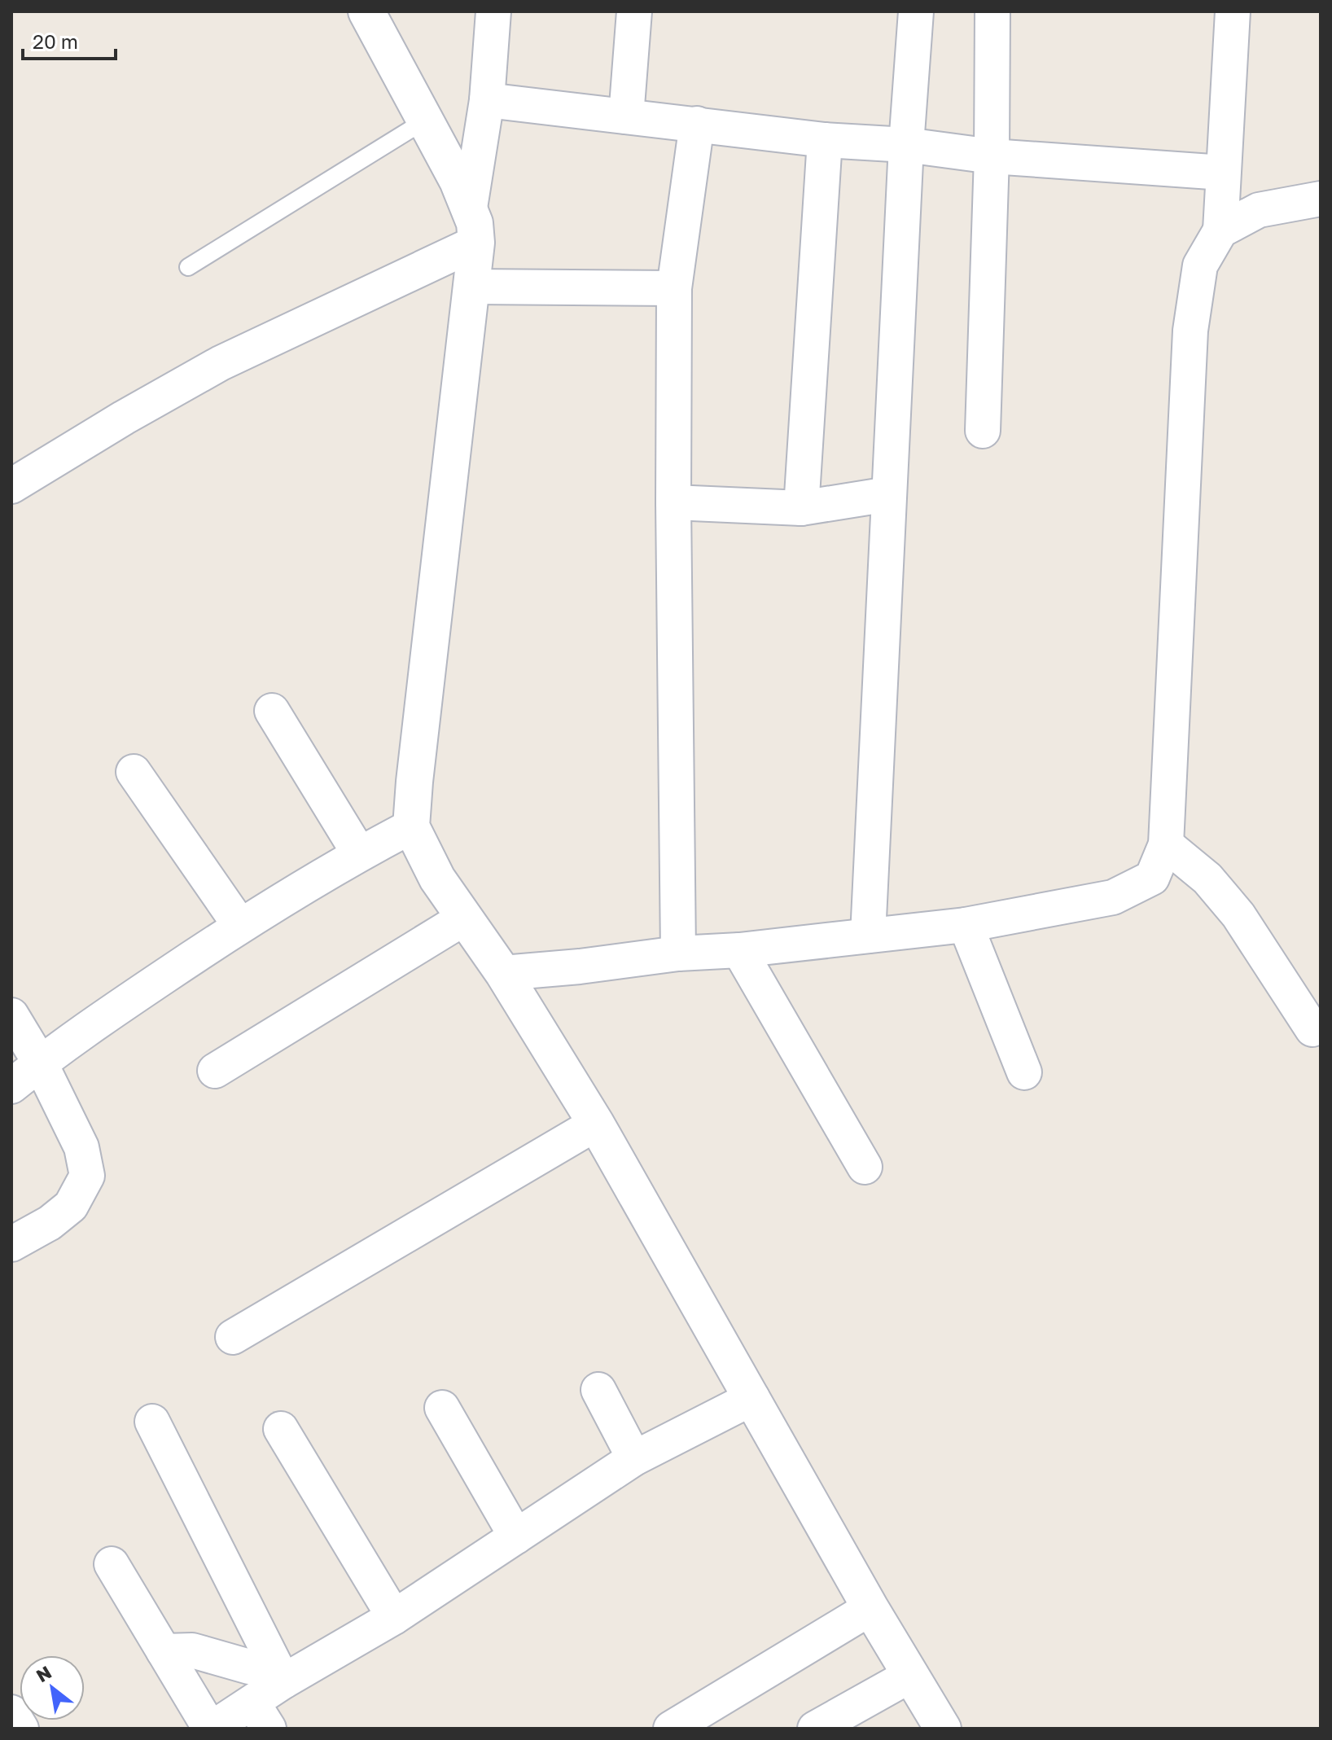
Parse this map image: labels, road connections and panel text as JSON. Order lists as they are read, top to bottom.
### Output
{
  "scale_bar": "20 m",
  "north": "top left"
}
